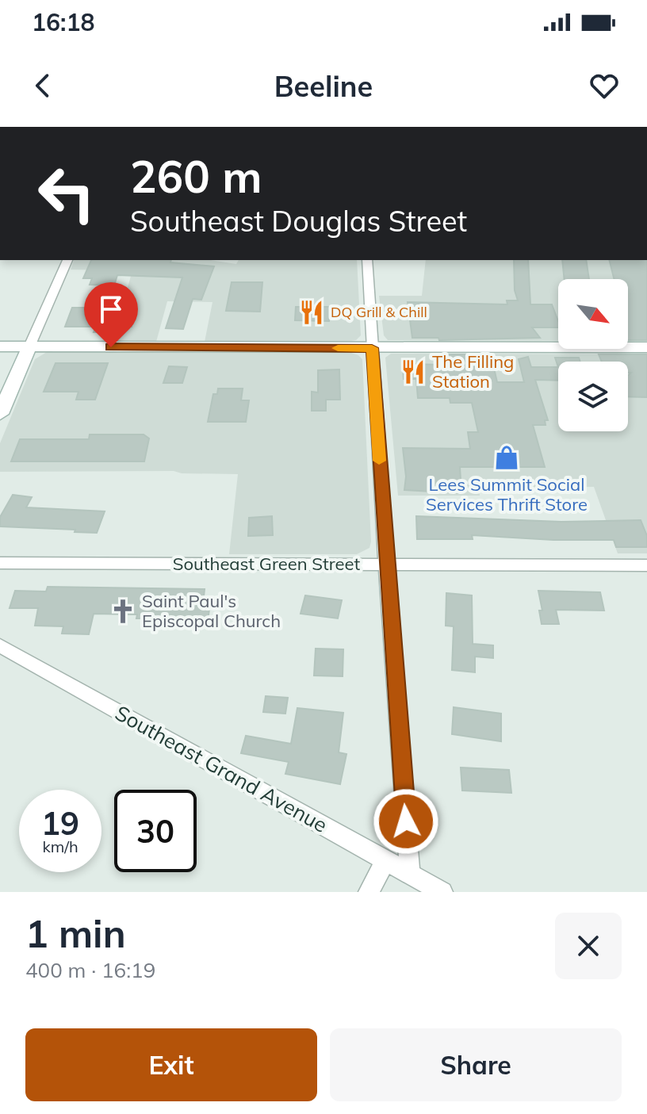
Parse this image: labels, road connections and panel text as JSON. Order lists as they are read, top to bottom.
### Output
{
  "streets": {
    "street": ["Southeast Green Street", "Southeast Grand Avenue"]
  },
  "places": {
    "restaurant": ["DQ Grill & Chill", "The Filling Station"],
    "shop": ["Lees Summit Social Services Thrift Store"],
    "church": ["Saint Paul's Episcopal Church"]
  },
  "north": "bottom right",
  "page": {
    "status": "16:18",
    "header": "Beeline",
    "turn": ["260 m", "Southeast Douglas Street"],
    "speed": "19 km/h",
    "limit": "30",
    "heading": ["1 min", "400 m · 16:19"],
    "buttons": ["Exit", "Share"]
  }
}
